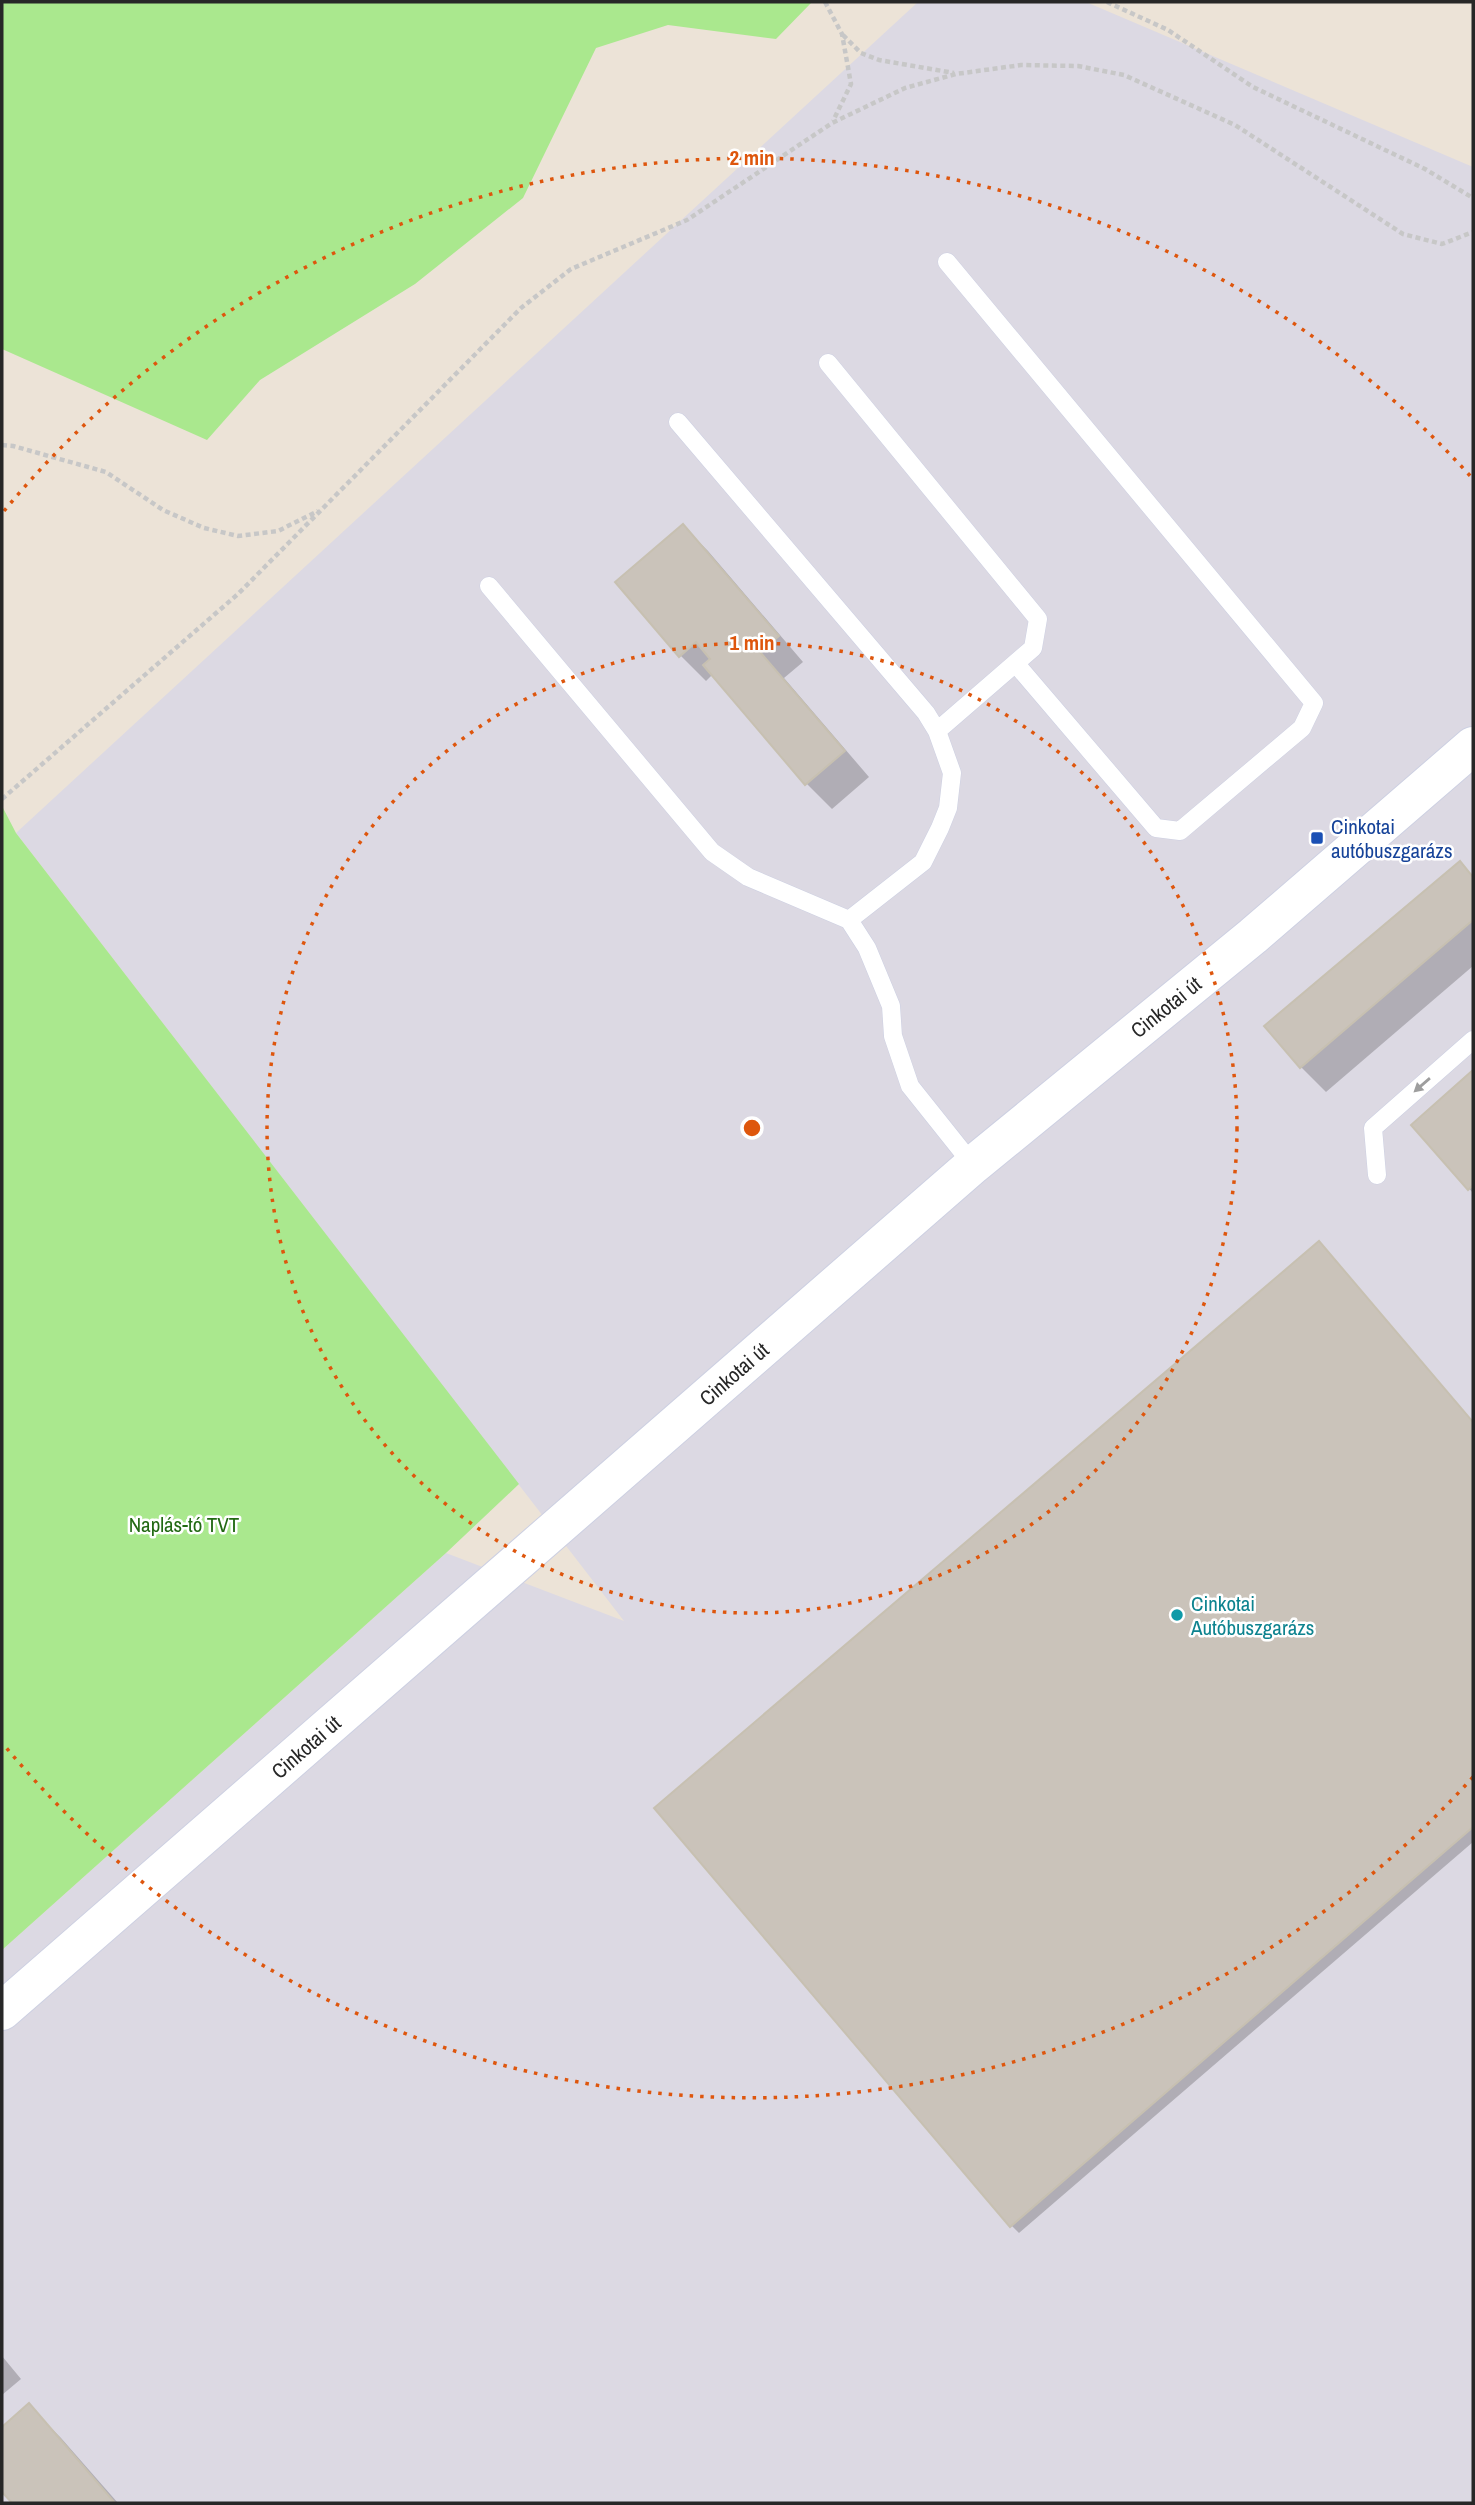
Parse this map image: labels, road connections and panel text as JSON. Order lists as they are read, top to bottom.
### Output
{
  "streets": {
    "main road": ["Cinkotai út"]
  },
  "parks": ["Naplás-tó TVT"],
  "places": {
    "transit": ["Cinkotai autóbuszgarázs"],
    "other": ["Cinkotai Autóbuszgarázs"]
  },
  "rings": ["2 min", "1 min"]
}
